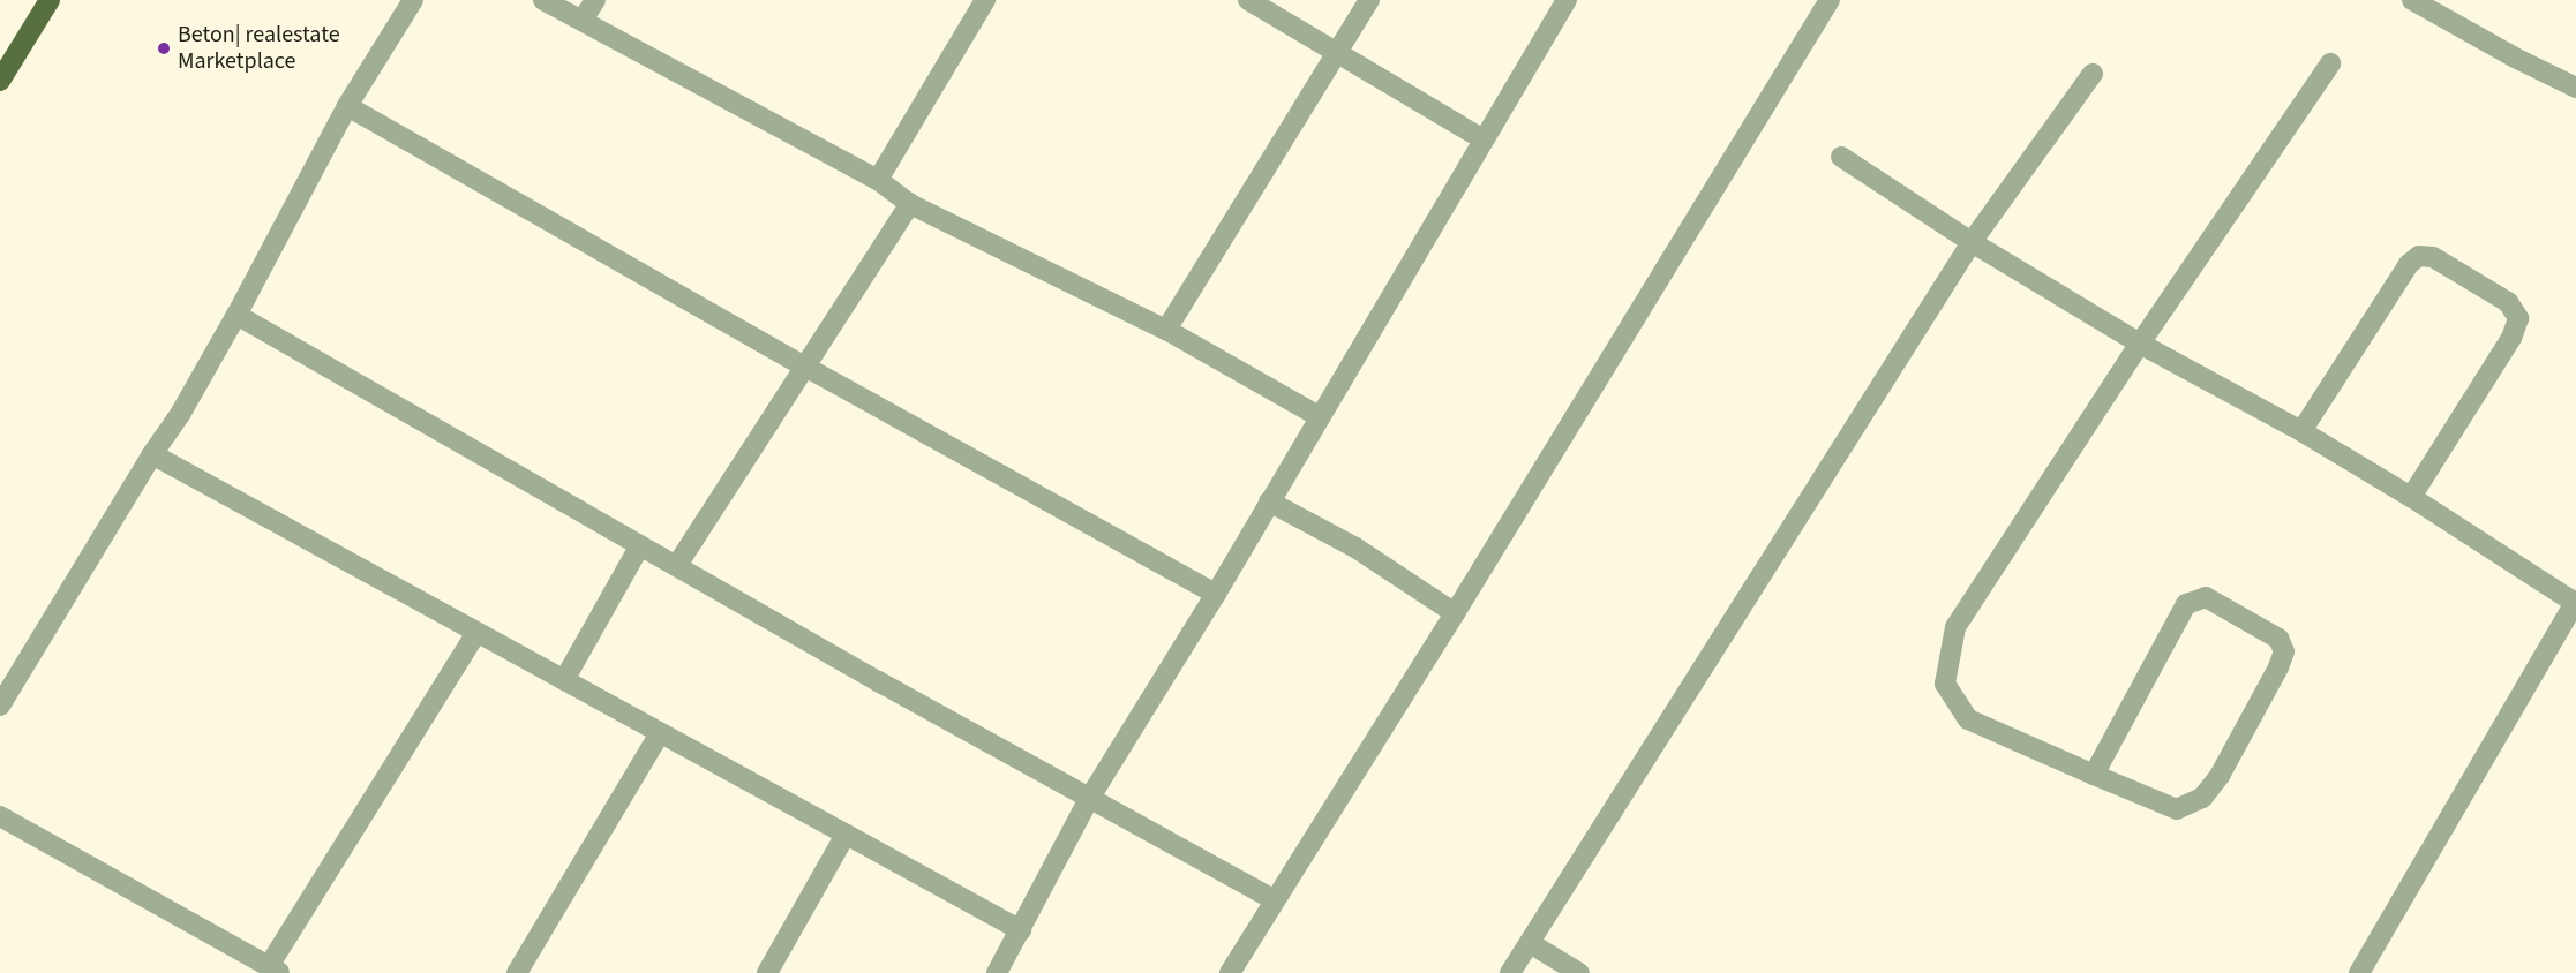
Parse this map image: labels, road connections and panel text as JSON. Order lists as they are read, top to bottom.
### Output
{
  "places": ["Beton| realestate Marketplace"]
}
